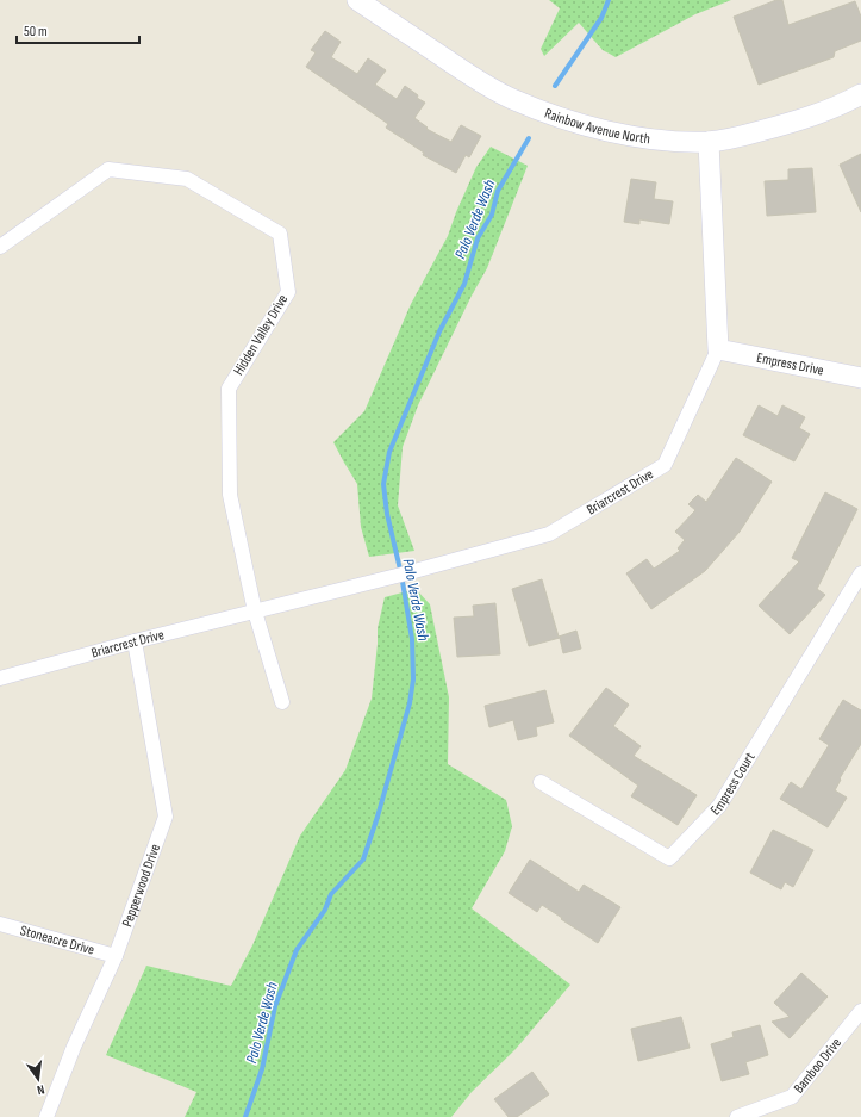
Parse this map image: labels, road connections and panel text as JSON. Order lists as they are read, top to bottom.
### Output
{
  "streets": {
    "street": [
      "Rainbow Avenue North",
      "Hidden Valley Drive",
      "Empress Drive",
      "Briarcrest Drive",
      "Empress Court",
      "Pepperwood Drive",
      "Stoneacre Drive",
      "Bamboo Drive"
    ]
  },
  "crossings": [
    ["Rainbow Avenue North", "Briarcrest Drive"],
    ["Hidden Valley Drive", "Briarcrest Drive"],
    ["Empress Drive", "Briarcrest Drive"],
    ["Briarcrest Drive", "Pepperwood Drive"],
    ["Pepperwood Drive", "Stoneacre Drive"]
  ],
  "water": ["Palo Verde Wash"],
  "scale_bar": "50 m",
  "north": "bottom"
}
